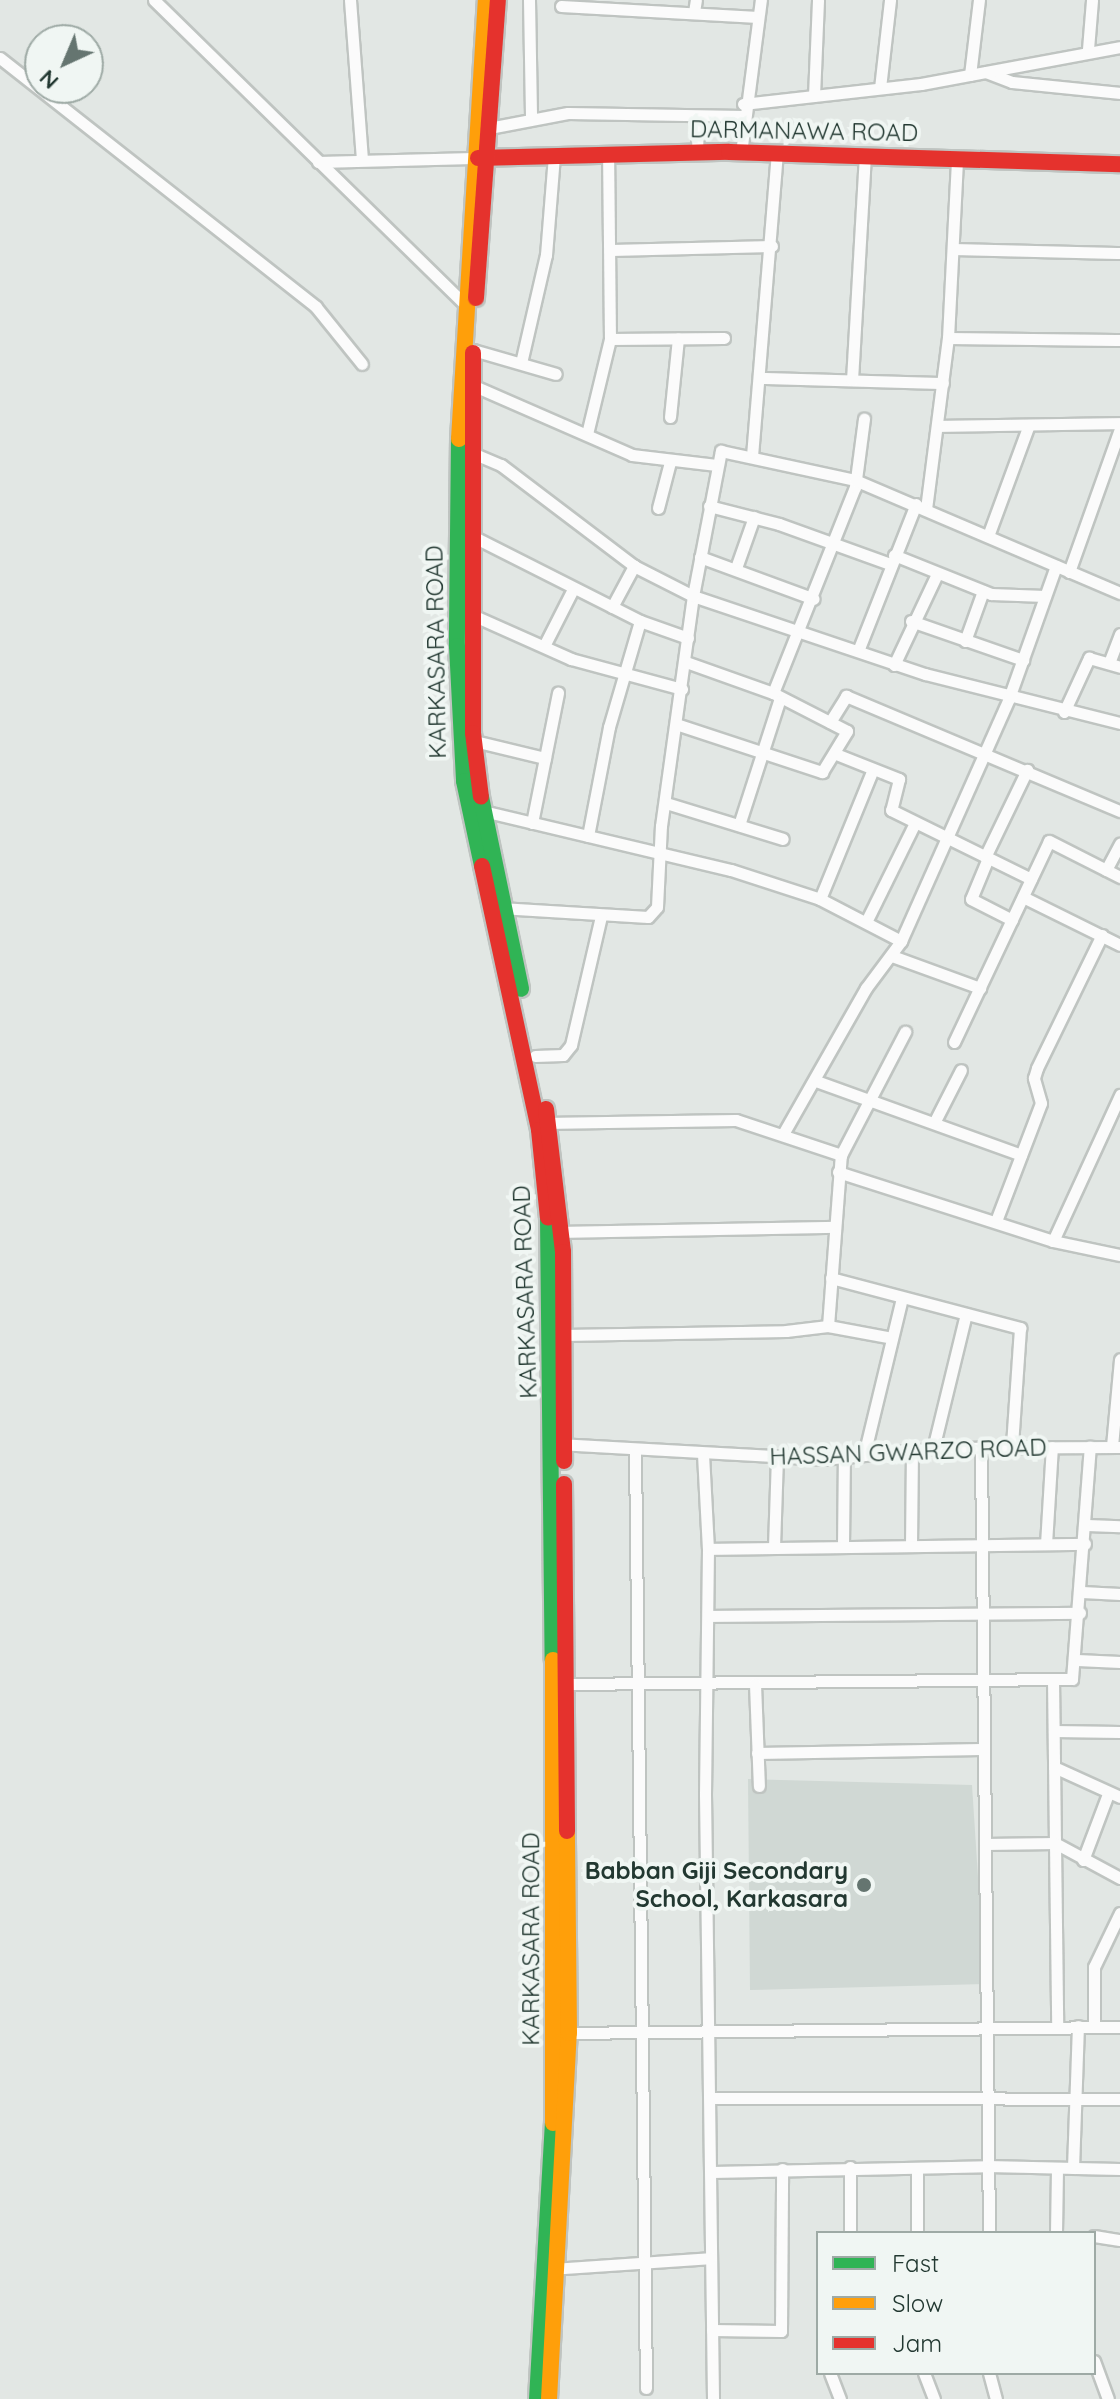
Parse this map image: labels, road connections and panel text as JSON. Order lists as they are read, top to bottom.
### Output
{
  "streets": {
    "main road": ["DARMANAWA ROAD", "KARKASARA ROAD"],
    "street": ["HASSAN GWARZO ROAD"]
  },
  "crossings": [
    ["DARMANAWA ROAD", "KARKASARA ROAD"],
    ["KARKASARA ROAD", "HASSAN GWARZO ROAD"]
  ],
  "places": ["Babban Giji Secondary School, Karkasara"],
  "legend": ["Fast", "Slow", "Jam"],
  "north": "bottom left"
}
